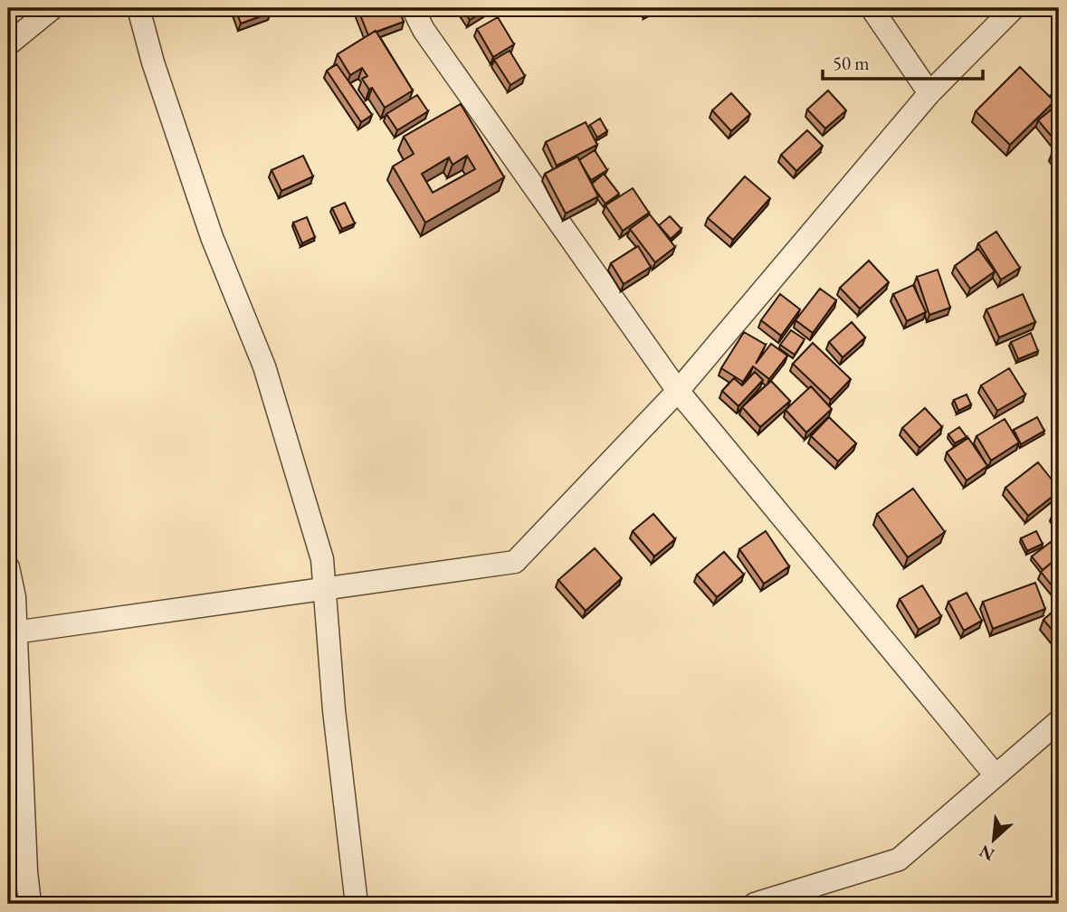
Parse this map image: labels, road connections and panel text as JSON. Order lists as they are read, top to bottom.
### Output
{
  "scale_bar": "50 m",
  "north": "bottom left"
}
